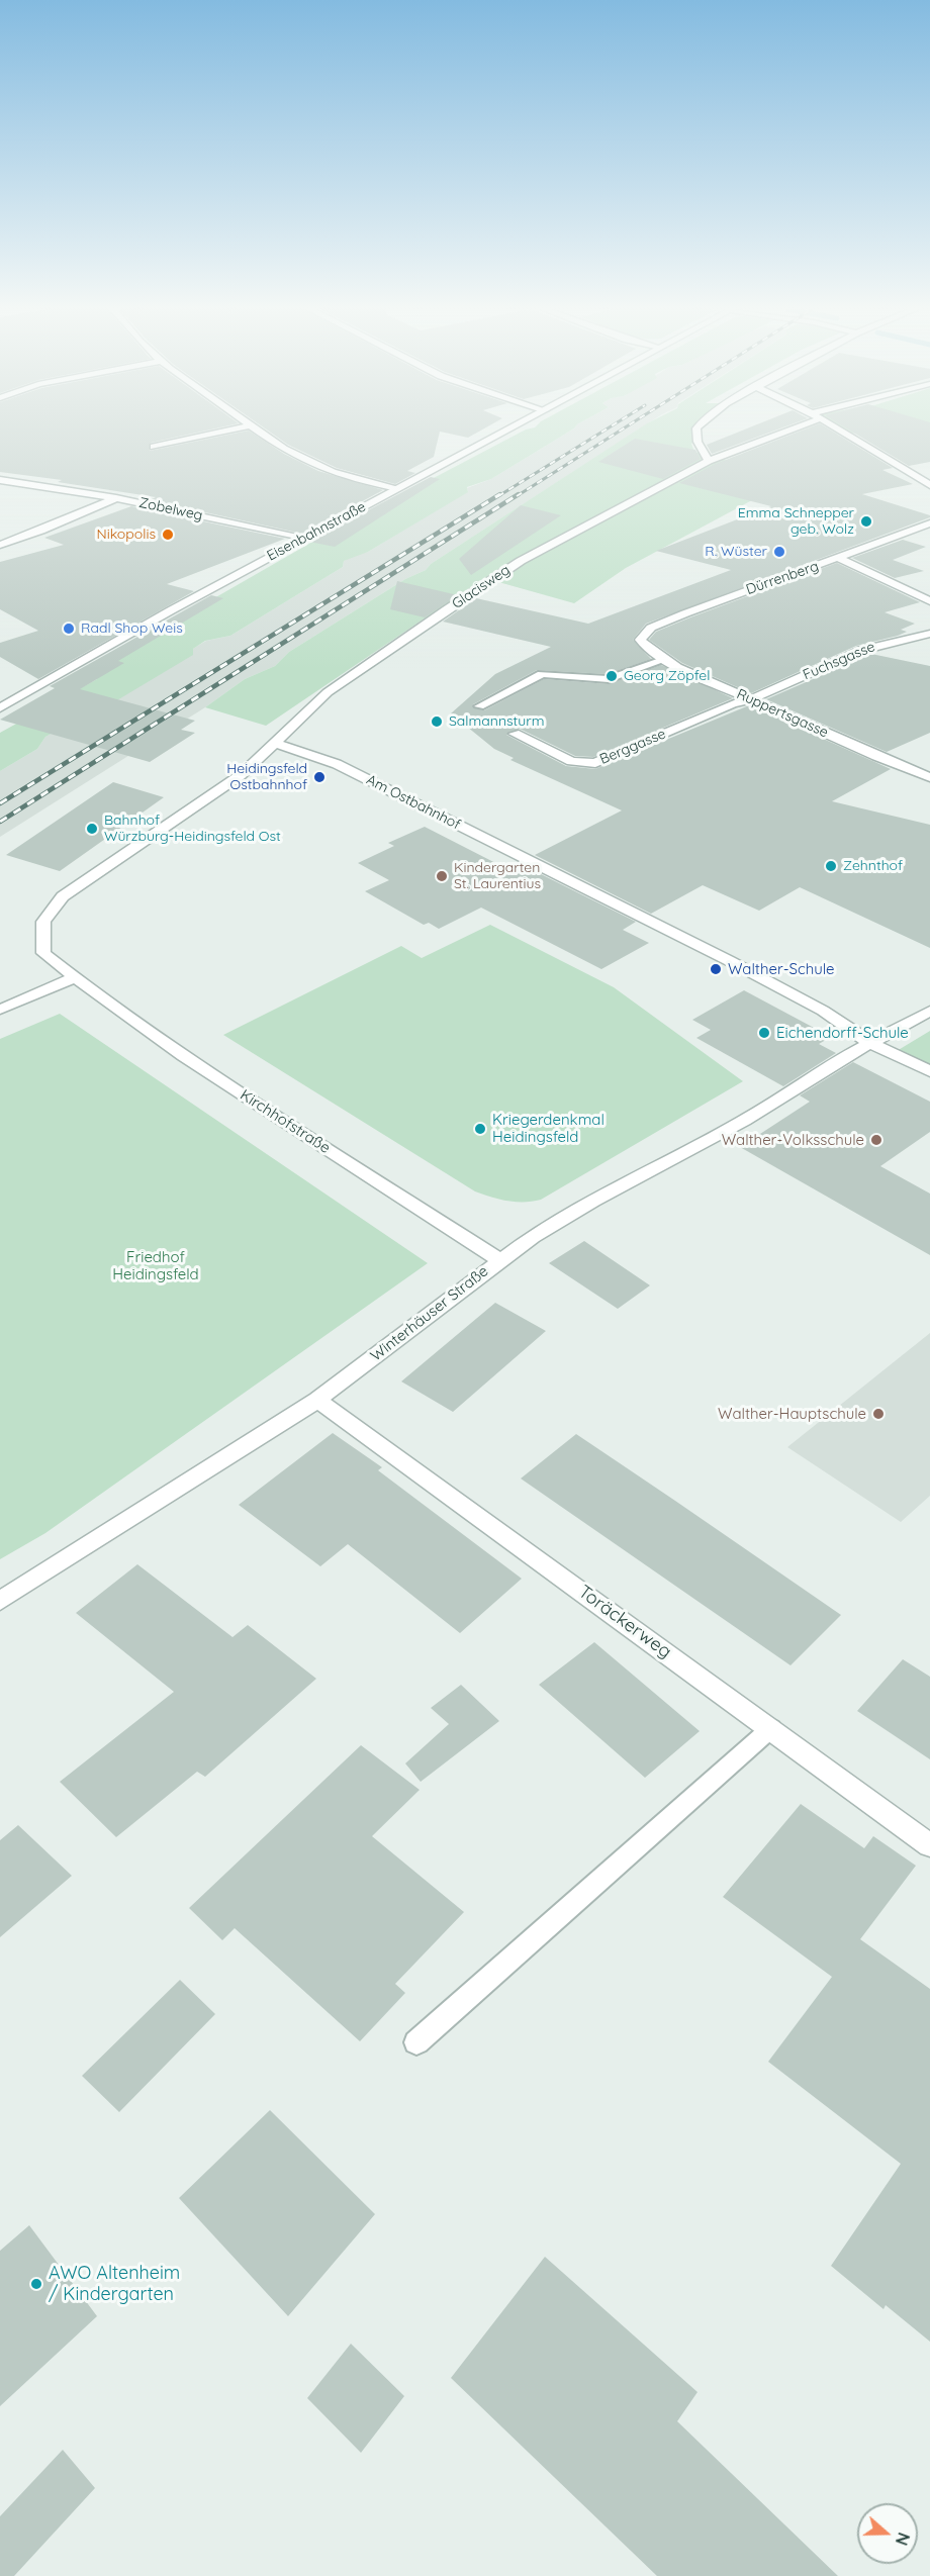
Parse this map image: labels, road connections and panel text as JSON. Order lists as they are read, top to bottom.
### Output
{
  "streets": {
    "street": [
      "Zobelweg",
      "Eisenbahnstraße",
      "Dürrenberg",
      "Glacisweg",
      "Fuchsgasse",
      "Ruppertsgasse",
      "Berggasse",
      "Am Ostbahnhof",
      "Kirchhofstraße",
      "Winterhäuser Straße",
      "Toräckerweg"
    ]
  },
  "crossings": [
    ["Zobelweg", "Eisenbahnstraße"],
    ["Dürrenberg", "Ruppertsgasse"],
    ["Glacisweg", "Am Ostbahnhof"],
    ["Fuchsgasse", "Ruppertsgasse"],
    ["Fuchsgasse", "Berggasse"],
    ["Ruppertsgasse", "Berggasse"],
    ["Am Ostbahnhof", "Winterhäuser Straße"],
    ["Kirchhofstraße", "Winterhäuser Straße"],
    ["Winterhäuser Straße", "Toräckerweg"]
  ],
  "parks": ["Friedhof Heidingsfeld"],
  "places": [
    "Emma Schnepper geb. Wolz",
    "Nikopolis",
    "R. Wüster",
    "Radl Shop Weis",
    "Georg Zöpfel",
    "Salmannsturm",
    "Heidingsfeld Ostbahnhof",
    "Bahnhof Würzburg-Heidingsfeld Ost",
    "Zehnthof",
    "Kindergarten St. Laurentius",
    "Walther-Schule",
    "Eichendorff-Schule",
    "Kriegerdenkmal Heidingsfeld",
    "Walther-Volksschule",
    "Walther-Hauptschule",
    "AWO Altenheim / Kindergarten"
  ],
  "north": "right"
}
